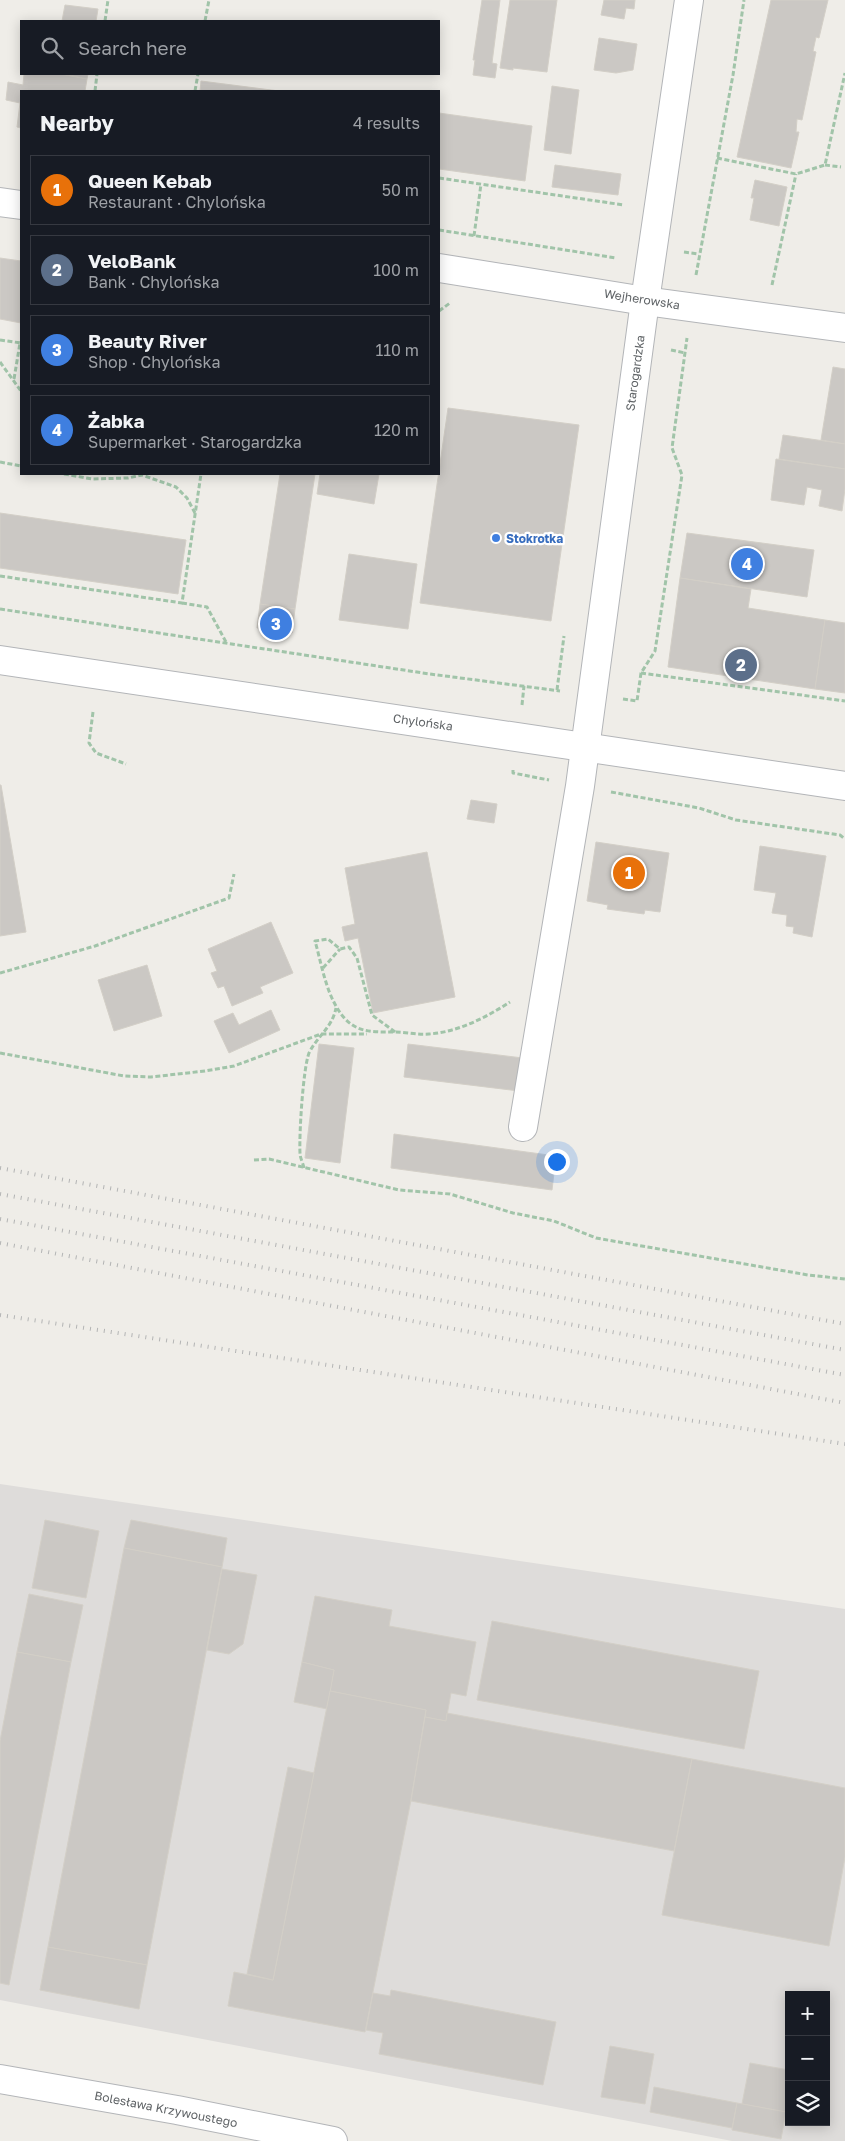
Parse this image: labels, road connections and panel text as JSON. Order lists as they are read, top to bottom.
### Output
{
  "streets": {
    "street": [
      "Wejherowska",
      "Starogardzka",
      "Chylońska",
      "Bolesława Krzywoustego"
    ]
  },
  "crossings": [
    ["Wejherowska", "Starogardzka"],
    ["Starogardzka", "Chylońska"]
  ],
  "places": ["Stokrotka"],
  "page": {
    "search": "Search here",
    "heading": ["Nearby", "4 results"],
    "list": [
      {
        "mark": "1",
        "name": "Queen Kebab",
        "note": "Restaurant · Chylońska",
        "value": "50 m"
      },
      {
        "mark": "2",
        "name": "VeloBank",
        "note": "Bank · Chylońska",
        "value": "100 m"
      },
      {
        "mark": "3",
        "name": "Beauty River",
        "note": "Shop · Chylońska",
        "value": "110 m"
      },
      {
        "mark": "4",
        "name": "Żabka",
        "note": "Supermarket · Starogardzka",
        "value": "120 m"
      }
    ],
    "pins": [
      "4",
      "3",
      "2",
      "1"
    ],
    "map_buttons": ["+", "−"]
  }
}
